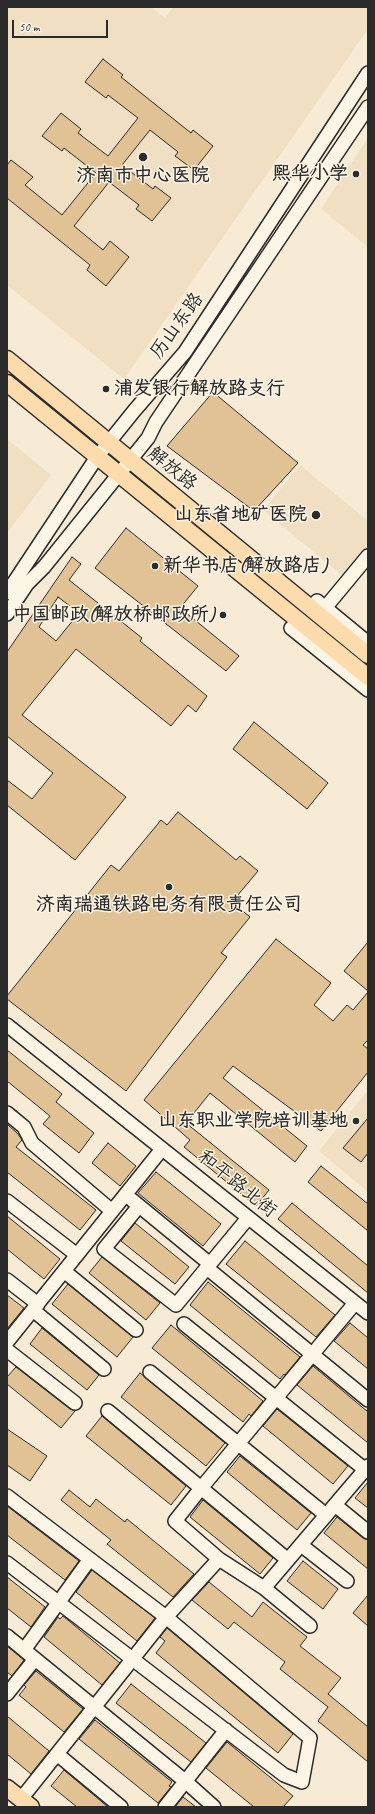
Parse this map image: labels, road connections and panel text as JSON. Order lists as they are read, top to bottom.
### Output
{
  "streets": {
    "main road": ["解放路"],
    "street": ["历山东路", "和平路北街"]
  },
  "crossings": [
    ["历山东路", "解放路"]
  ],
  "places": [
    "济南市中心医院",
    "熙华小学",
    "浦发银行解放路支行",
    "山东省地矿医院",
    "新华书店(解放路店)",
    "中国邮政(解放桥邮政所)",
    "济南瑞通铁路电务有限责任公司",
    "山东职业学院培训基地"
  ],
  "scale_bar": "50 m"
}
